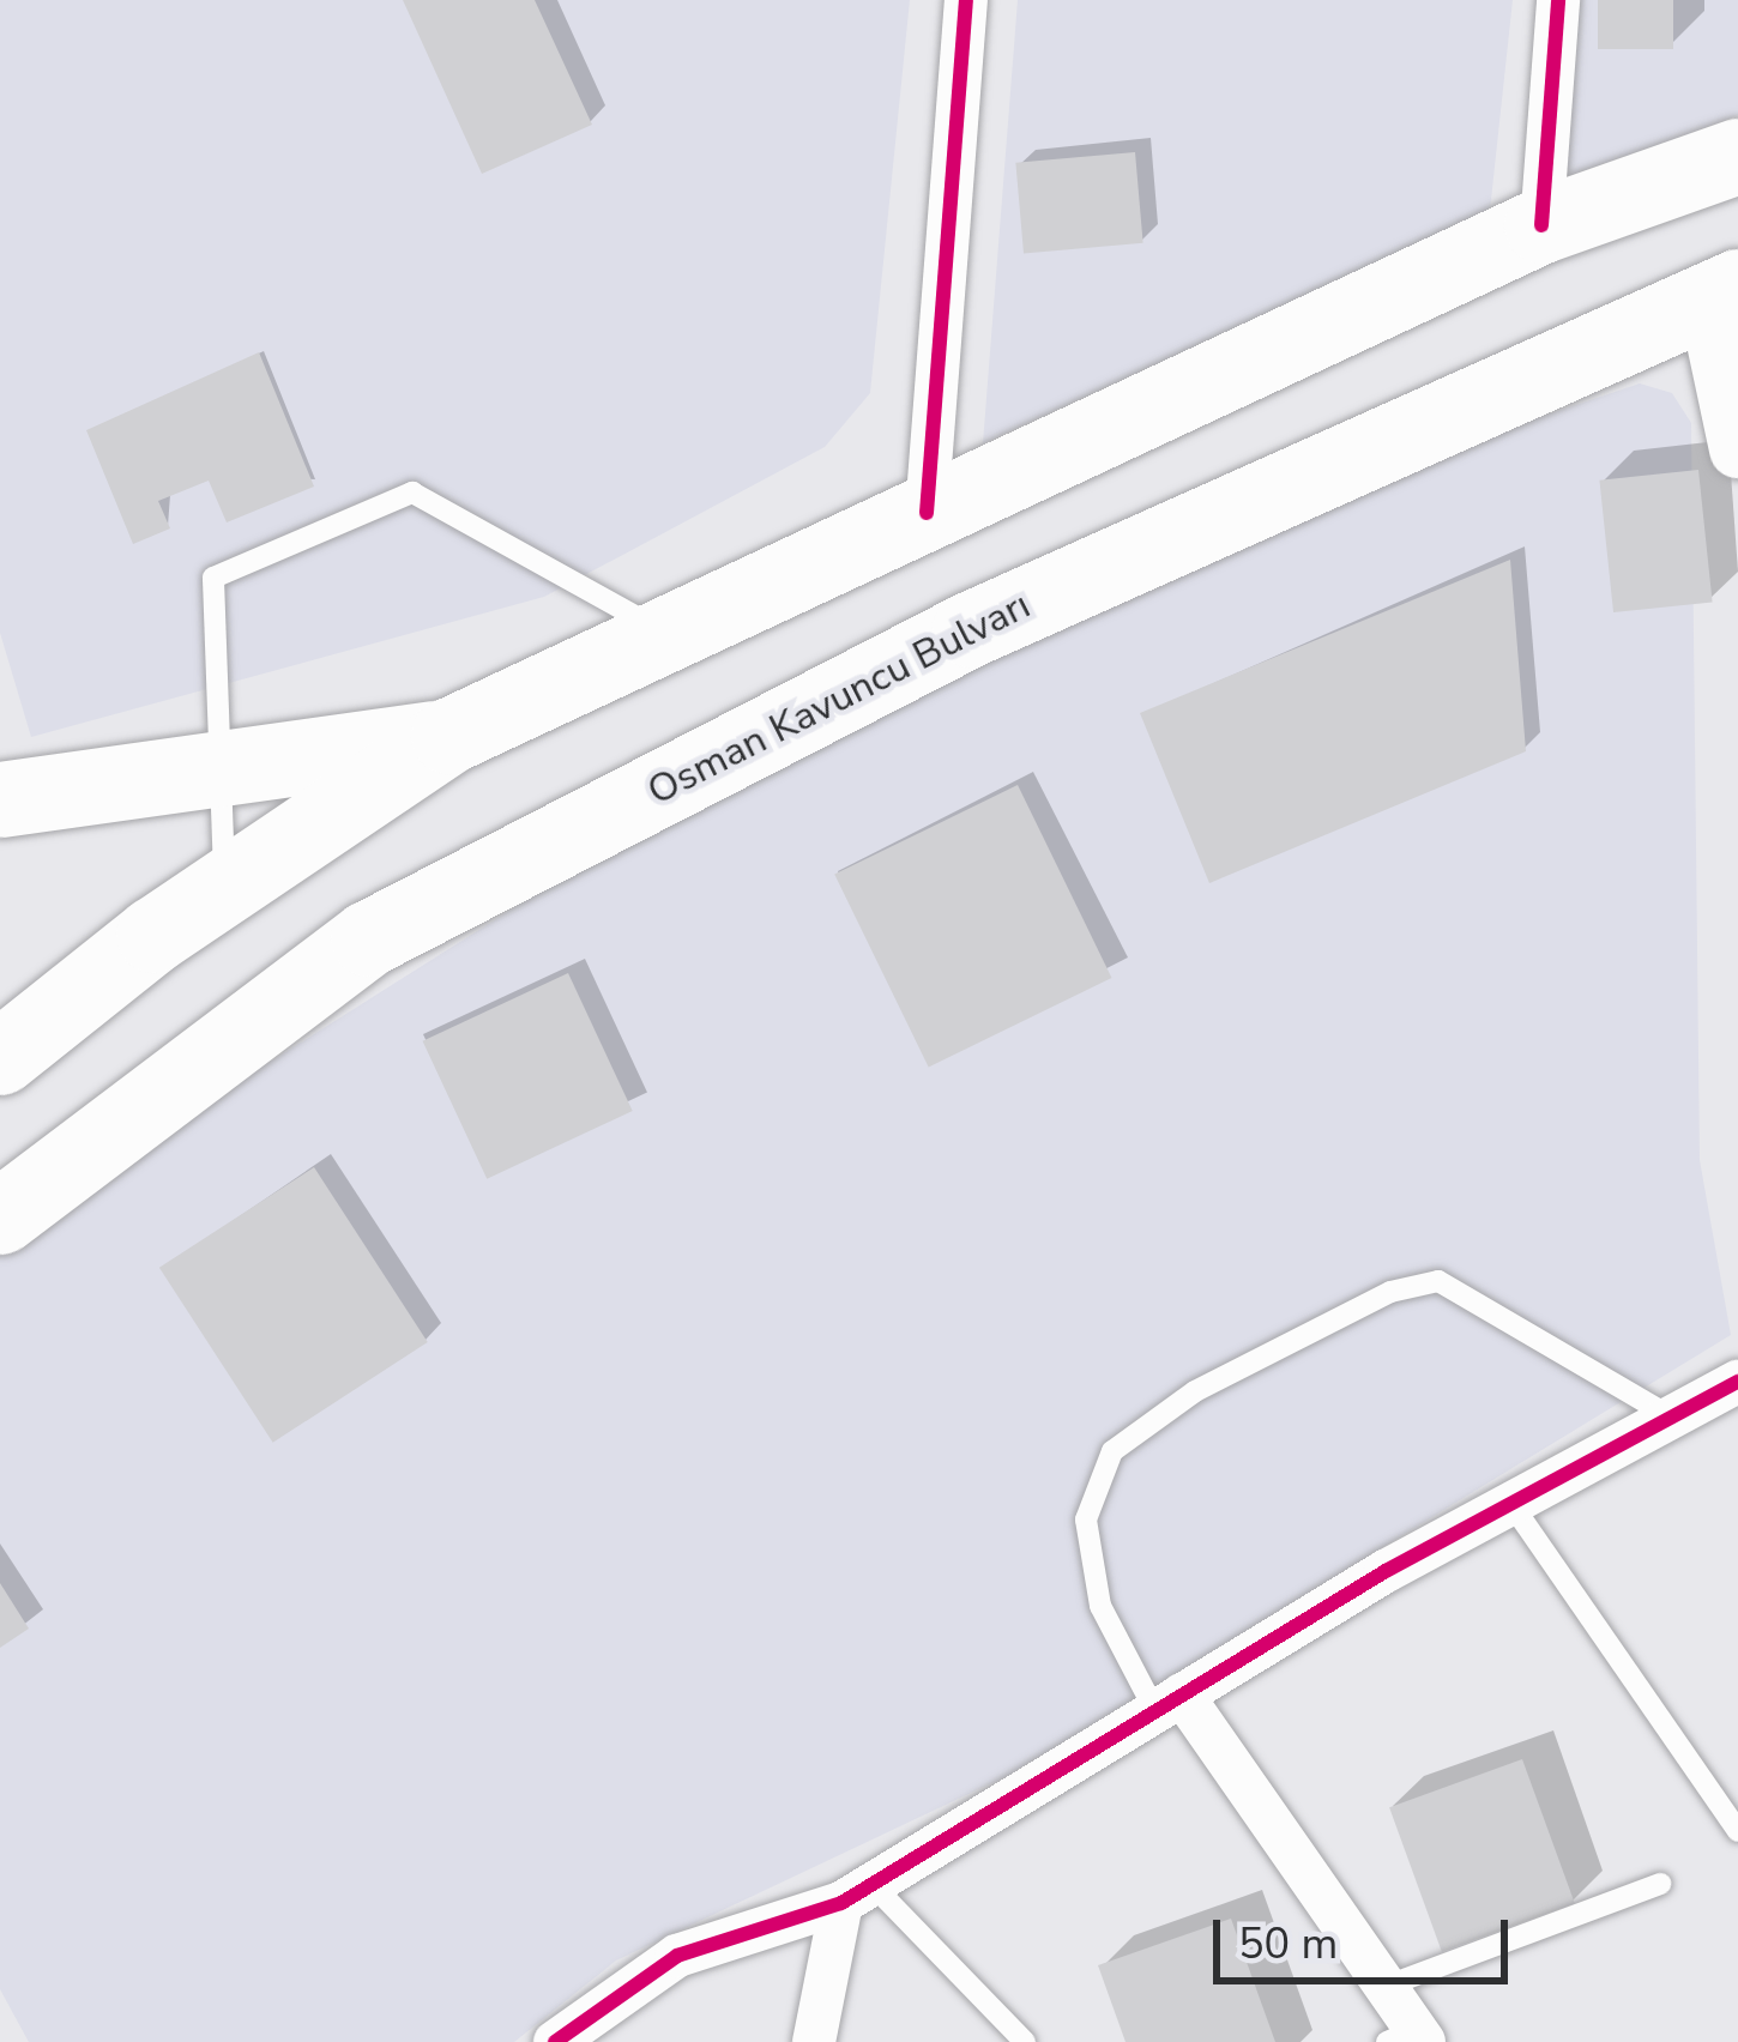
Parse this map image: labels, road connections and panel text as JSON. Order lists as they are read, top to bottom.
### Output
{
  "streets": {
    "highway": ["Osman Kavuncu Bulvarı"]
  },
  "scale_bar": "50 m"
}
